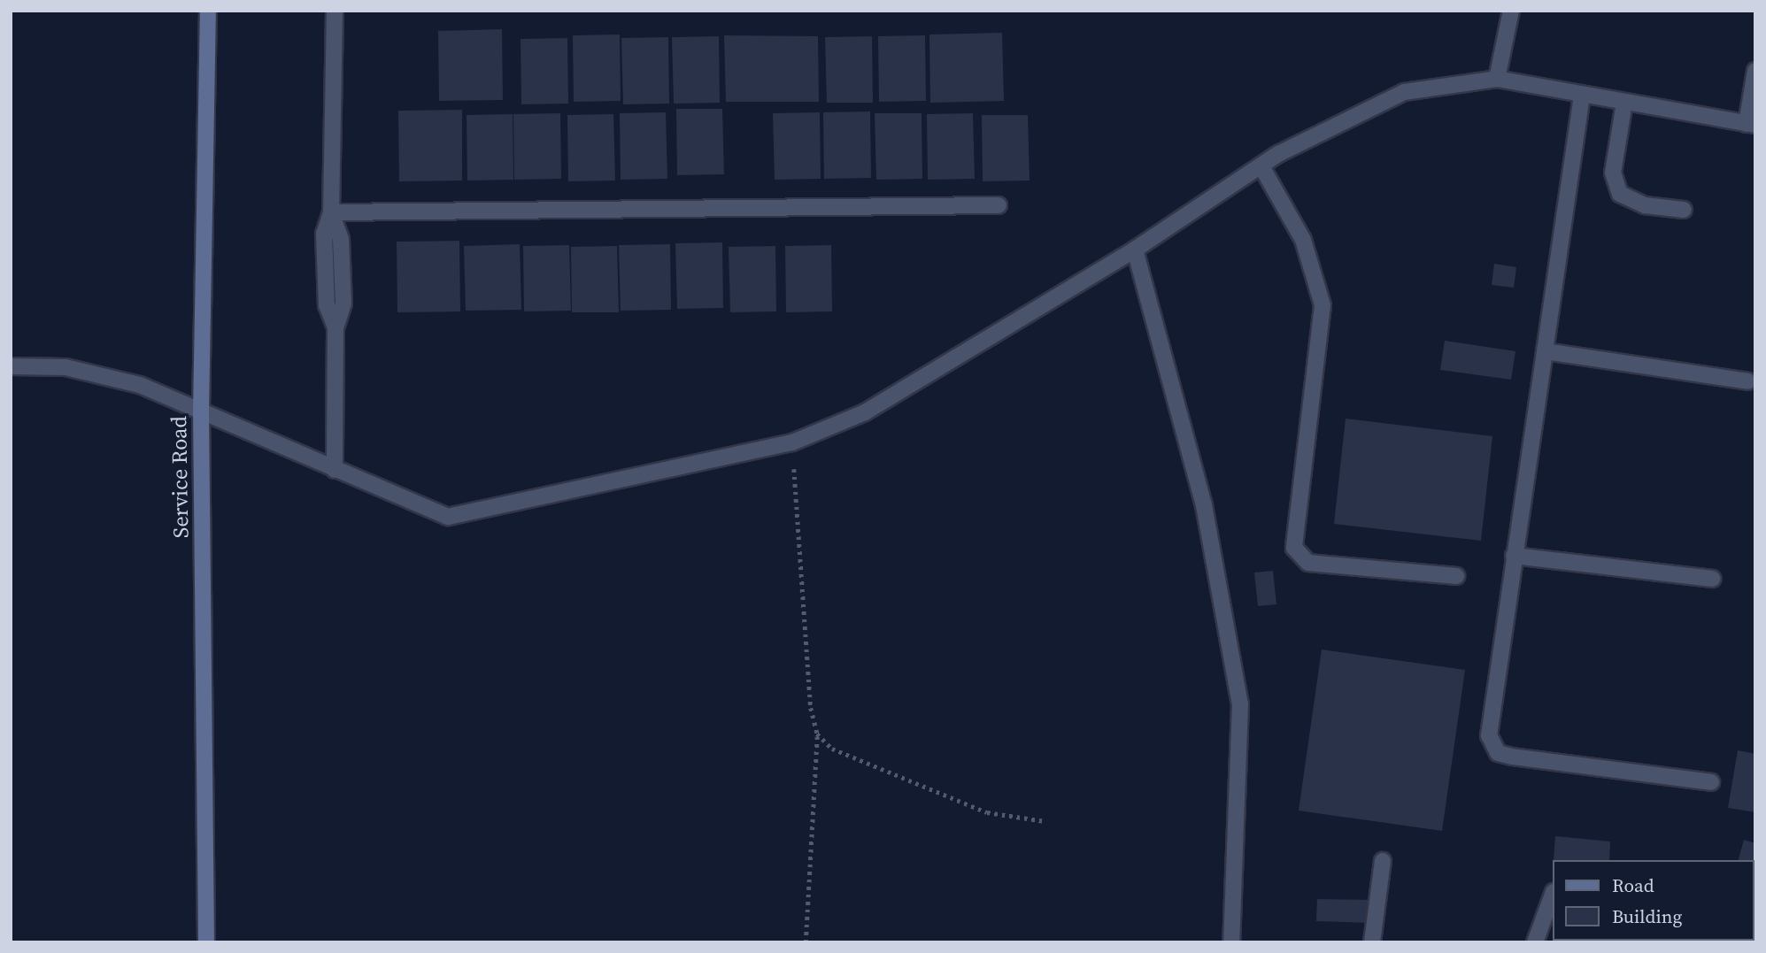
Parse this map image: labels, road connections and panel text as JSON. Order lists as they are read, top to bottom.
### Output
{
  "streets": {
    "main road": ["Service Road"]
  },
  "legend": ["Road", "Building"]
}
